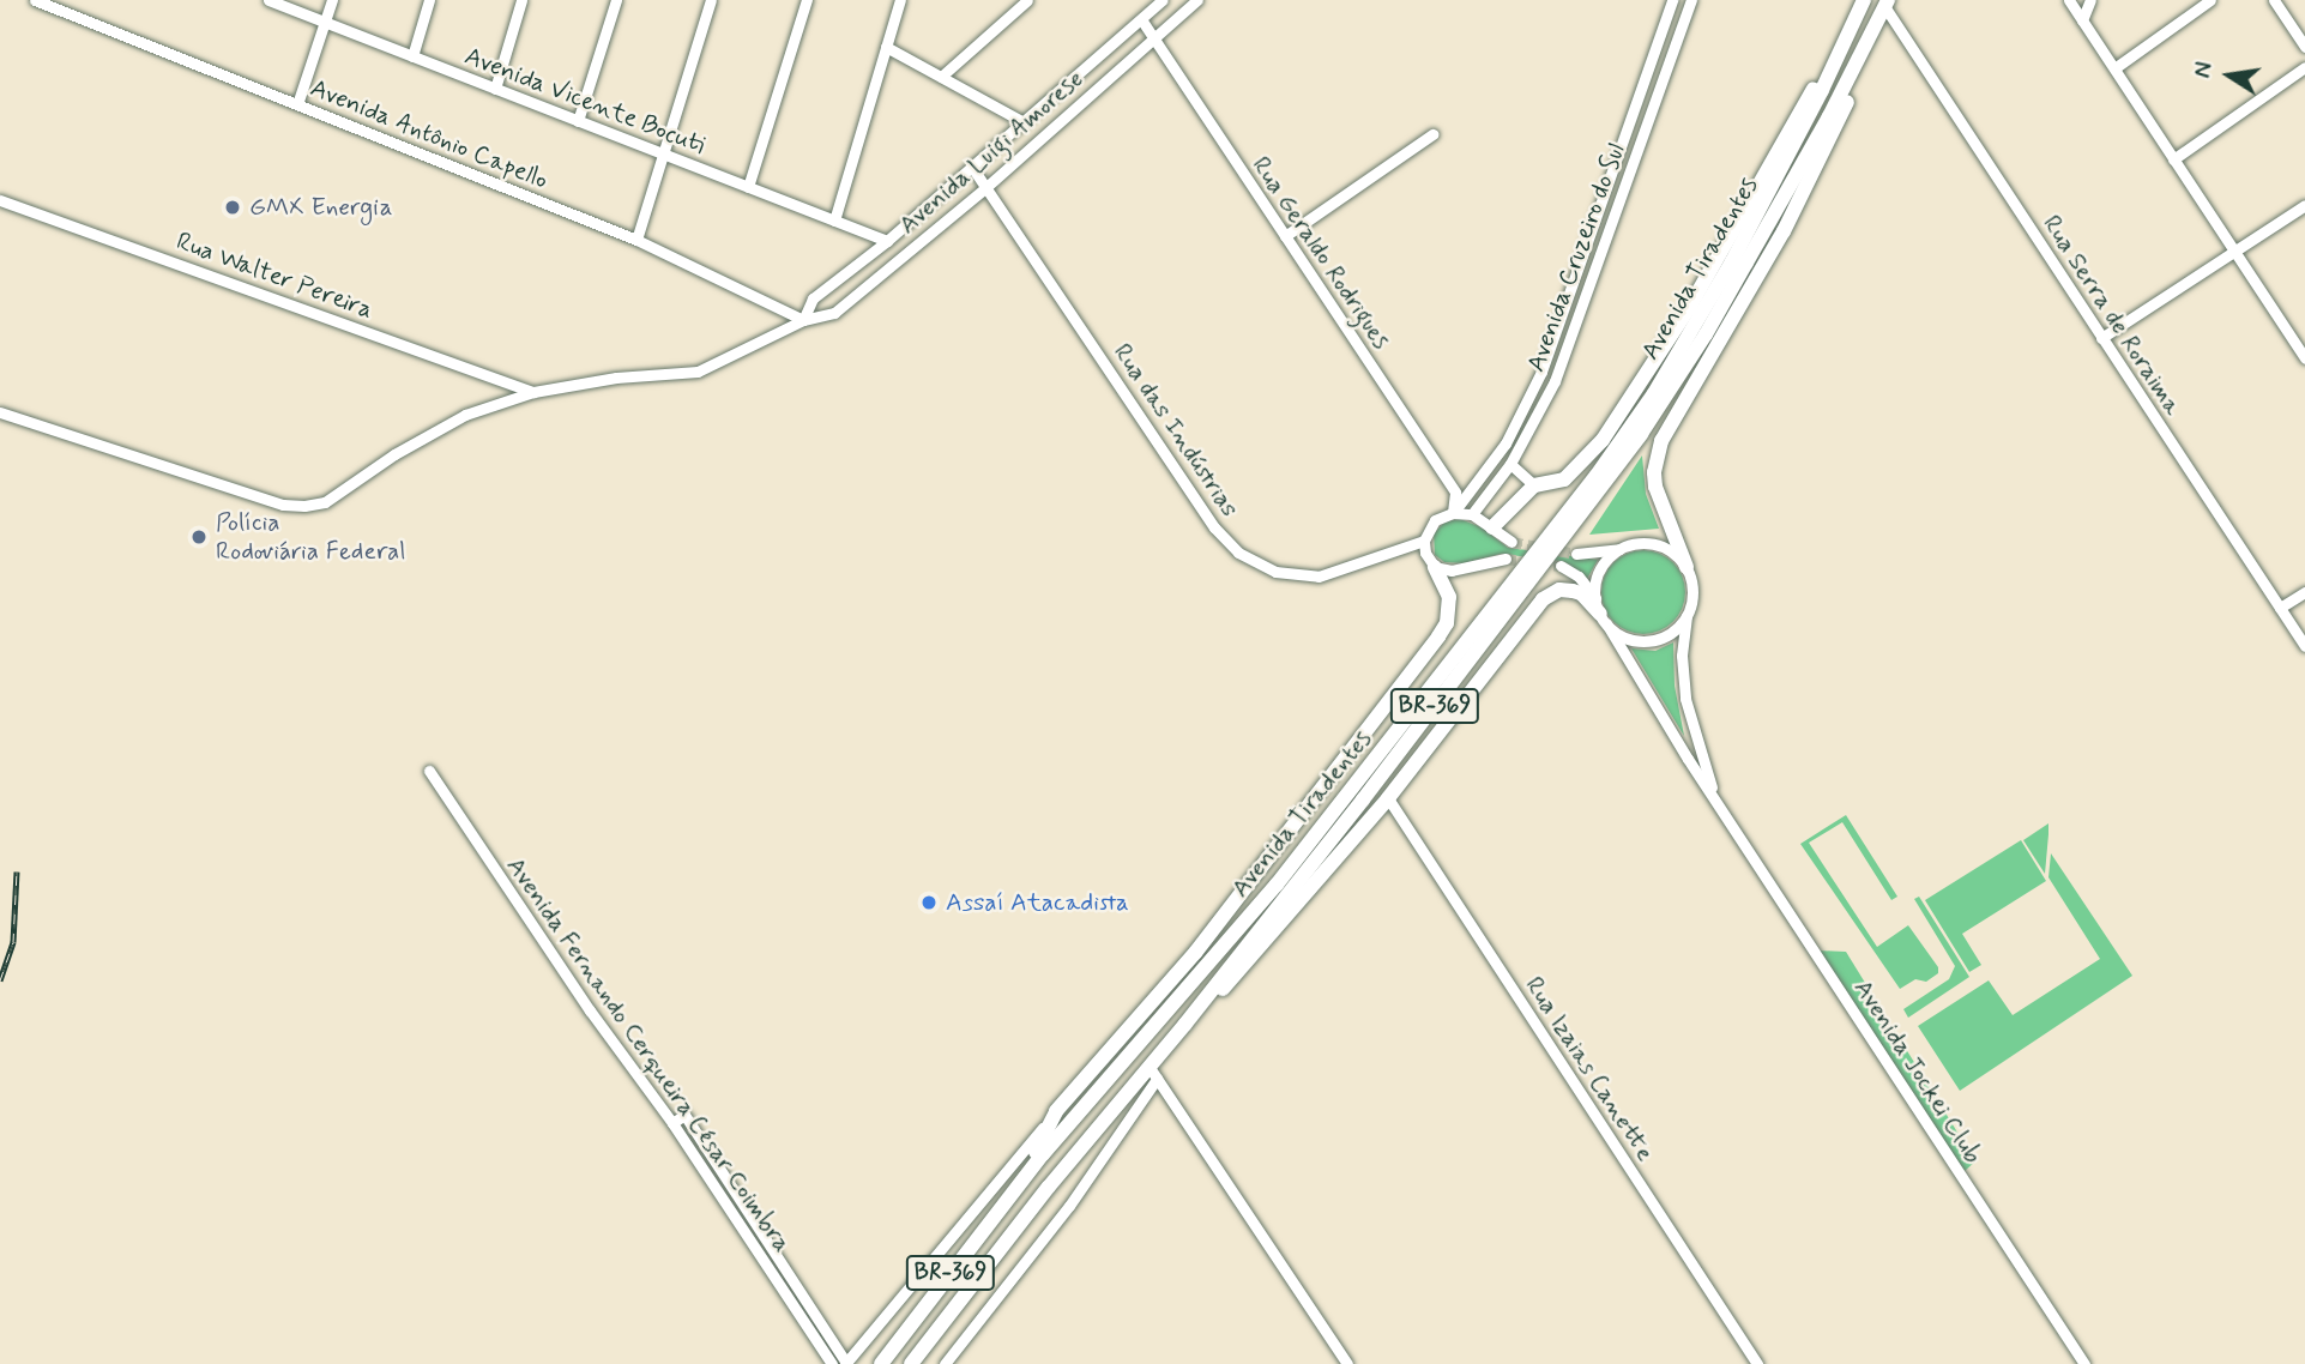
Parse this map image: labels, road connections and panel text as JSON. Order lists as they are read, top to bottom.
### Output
{
  "streets": {
    "highway": ["Avenida Tiradentes", "BR-369"],
    "street": [
      "Avenida Vicente Bocuti",
      "Avenida Antônio Capello",
      "Avenida Luigi Amorese",
      "Rua Geraldo Rodrigues",
      "Avenida Cruzeiro do Sul",
      "Rua Walter Pereira",
      "Rua Serra de Roraima",
      "Rua das Indústrias",
      "Avenida Fernando Cerqueira César Coimbra",
      "Rua Izaias Canette",
      "Avenida Jockei Club"
    ]
  },
  "crossings": [
    ["Avenida Vicente Bocuti", "Avenida Luigi Amorese"],
    ["Avenida Antônio Capello", "Avenida Luigi Amorese"],
    ["Avenida Luigi Amorese", "Rua Geraldo Rodrigues"],
    ["Avenida Luigi Amorese", "Rua Walter Pereira"],
    ["Avenida Luigi Amorese", "Rua das Indústrias"],
    ["Rua Geraldo Rodrigues", "Avenida Cruzeiro do Sul"],
    ["Avenida Cruzeiro do Sul", "Rua das Indústrias"],
    ["Avenida Tiradentes", "Rua Serra de Roraima"]
  ],
  "places": ["GMX Energia", "Polícia Rodoviária Federal", "Assaí Atacadista"],
  "north": "left"
}
